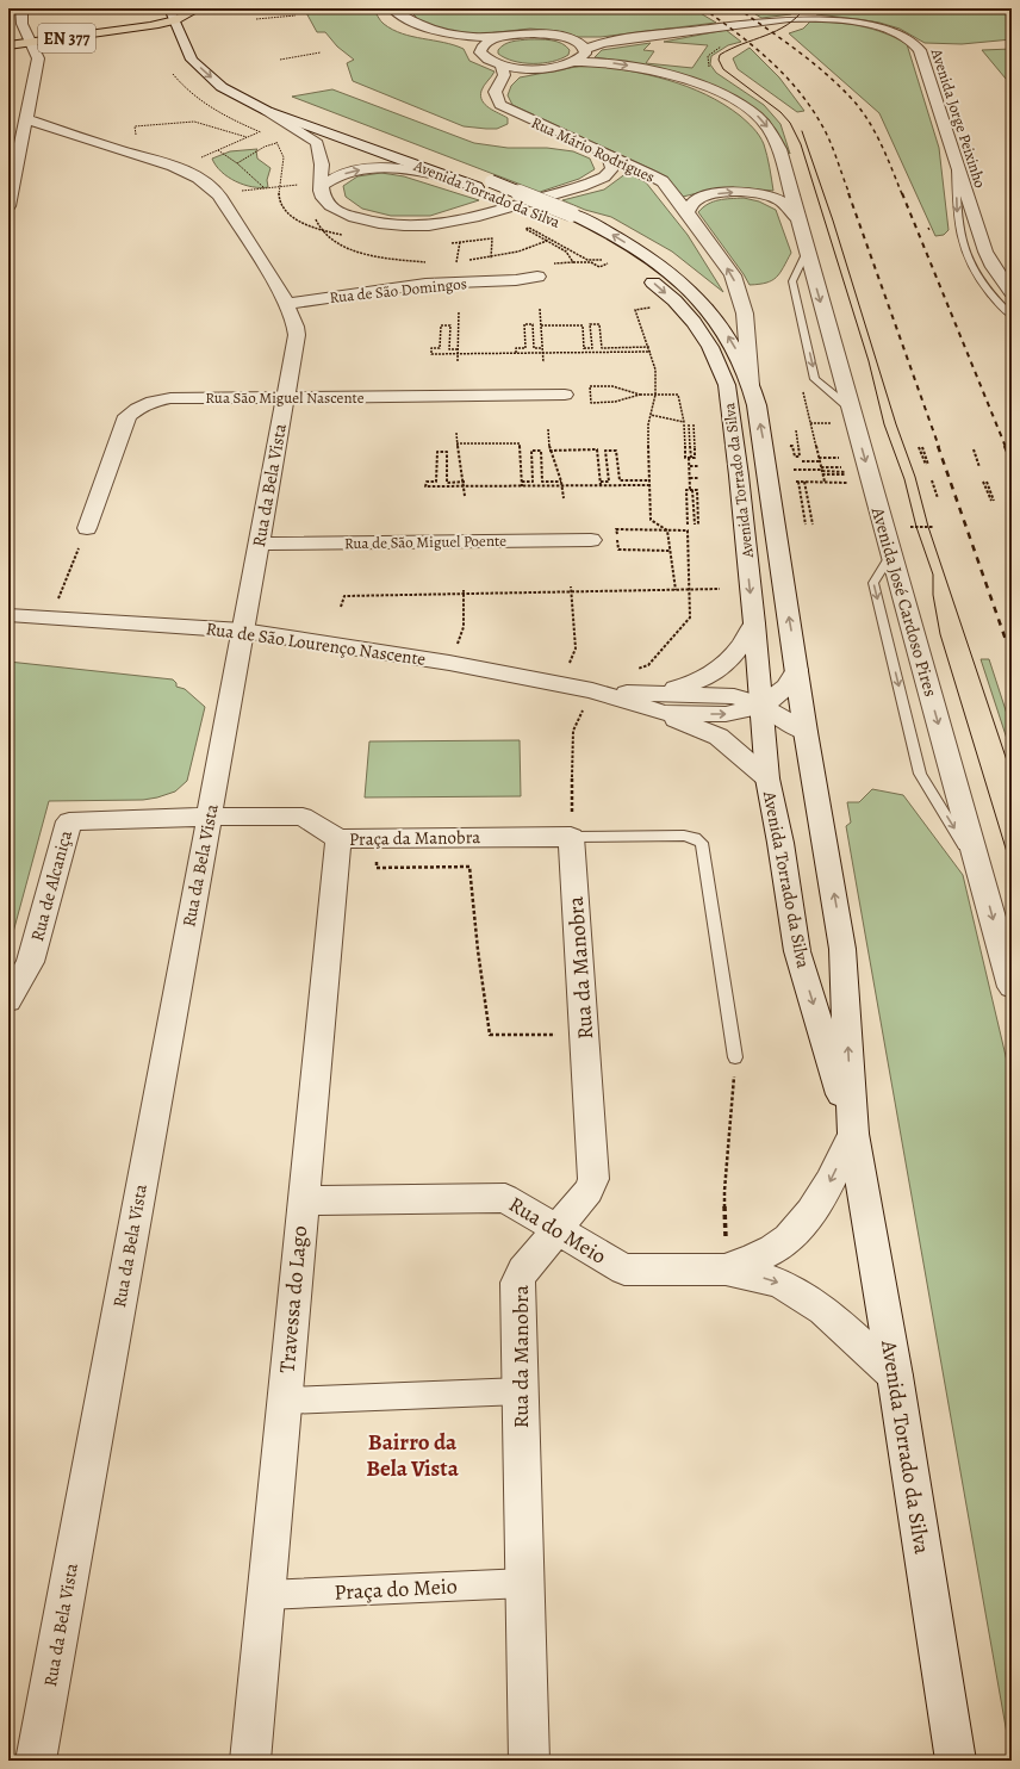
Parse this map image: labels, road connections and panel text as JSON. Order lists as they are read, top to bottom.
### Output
{
  "streets": {
    "main road": ["EN 377"],
    "street": [
      "Avenida Jorge Peixinho",
      "Rua Mário Rodrigues",
      "Avenida Torrado da Silva",
      "Rua de São Domingos",
      "Rua São Miguel Nascente",
      "Rua da Bela Vista",
      "Rua de São Miguel Poente",
      "Avenida José Cardoso Pires",
      "Rua de São Lourenço Nascente",
      "Praça da Manobra",
      "Rua de Alcaniça",
      "Rua da Manobra",
      "Rua do Meio",
      "Travessa do Lago",
      "Praça do Meio"
    ]
  },
  "crossings": [
    ["EN 377", "Avenida Torrado da Silva"],
    ["Rua Mário Rodrigues", "Avenida Torrado da Silva"],
    ["Avenida Torrado da Silva", "Rua de São Lourenço Nascente"],
    ["Rua de São Domingos", "Rua da Bela Vista"],
    ["Rua São Miguel Nascente", "Rua da Bela Vista"],
    ["Rua da Bela Vista", "Rua de São Miguel Poente"],
    ["Rua da Bela Vista", "Rua de São Lourenço Nascente"],
    ["Rua da Bela Vista", "Praça da Manobra"],
    ["Rua da Bela Vista", "Rua de Alcaniça"],
    ["Praça da Manobra", "Rua de Alcaniça"],
    ["Praça da Manobra", "Rua da Manobra"],
    ["Praça da Manobra", "Travessa do Lago"],
    ["Rua da Manobra", "Rua do Meio"],
    ["Rua da Manobra", "Praça do Meio"],
    ["Rua do Meio", "Travessa do Lago"],
    ["Travessa do Lago", "Praça do Meio"]
  ],
  "one_way": ["Rua Mário Rodrigues", "Avenida José Cardoso Pires"],
  "districts": ["Bairro da Bela Vista"]
}
